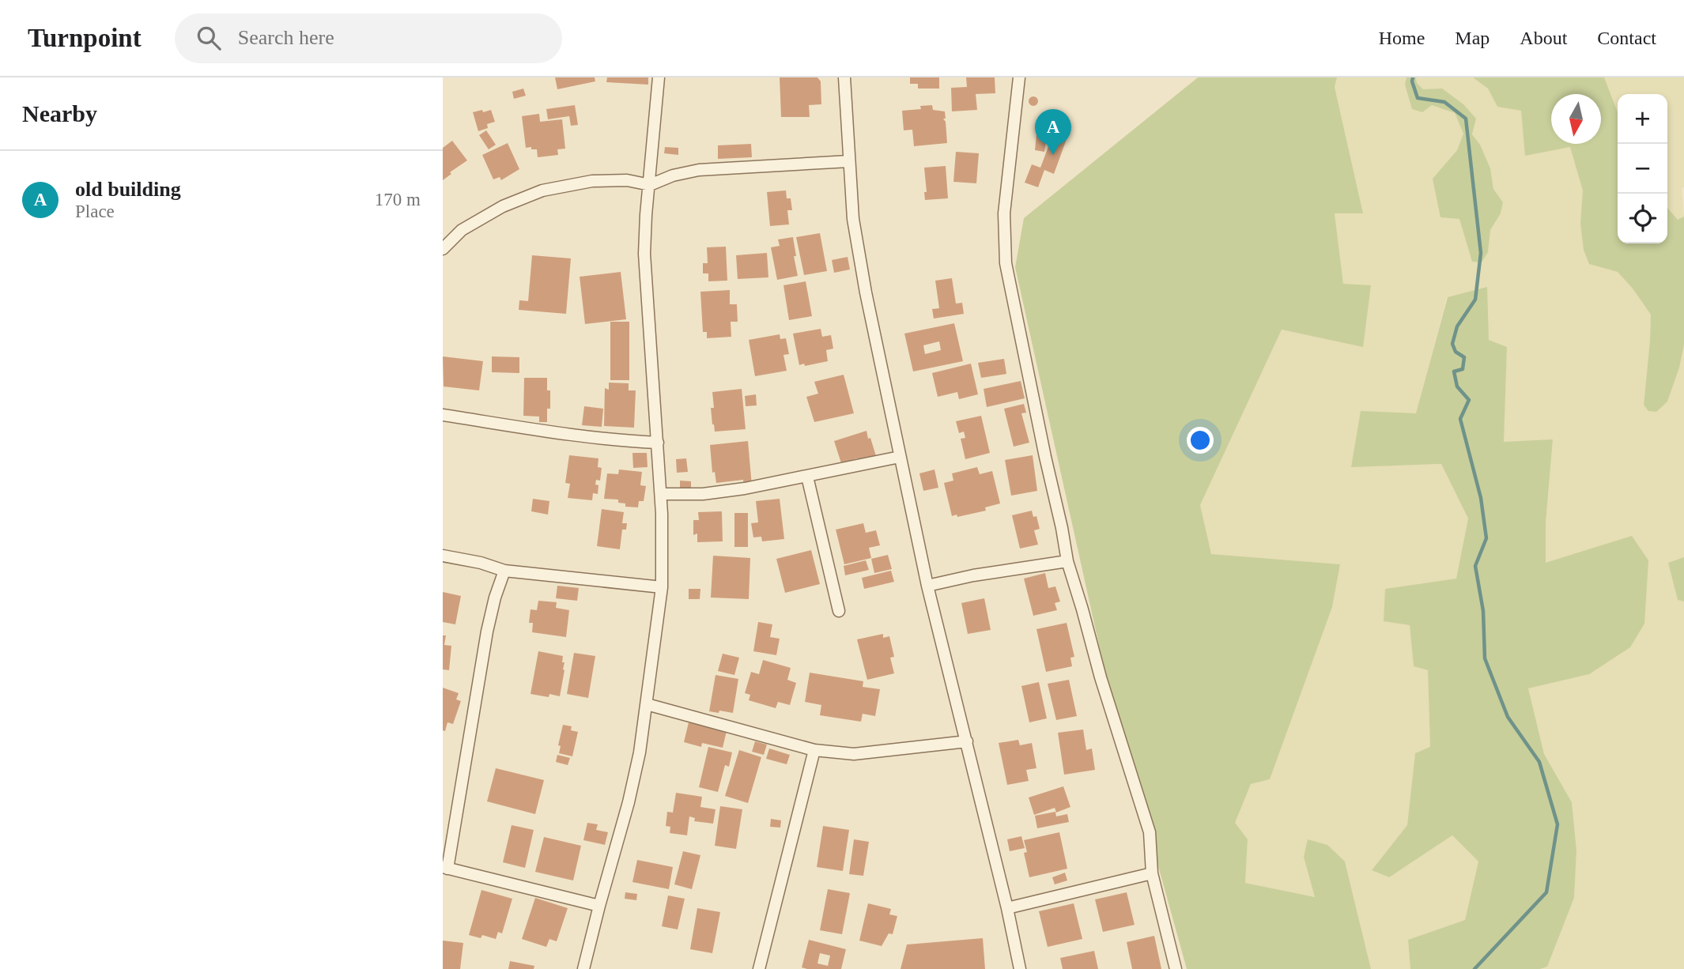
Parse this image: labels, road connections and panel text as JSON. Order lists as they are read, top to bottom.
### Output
{
  "north": "bottom",
  "page": {
    "header": "Turnpoint",
    "search": "Search here",
    "nav": [
      "Home",
      "Map",
      "About",
      "Contact"
    ],
    "heading": "Nearby",
    "map_buttons": ["+", "−"],
    "pins": "A",
    "list": [
      {
        "mark": "A",
        "name": "old building",
        "note": "Place",
        "value": "170 m"
      }
    ]
  }
}
